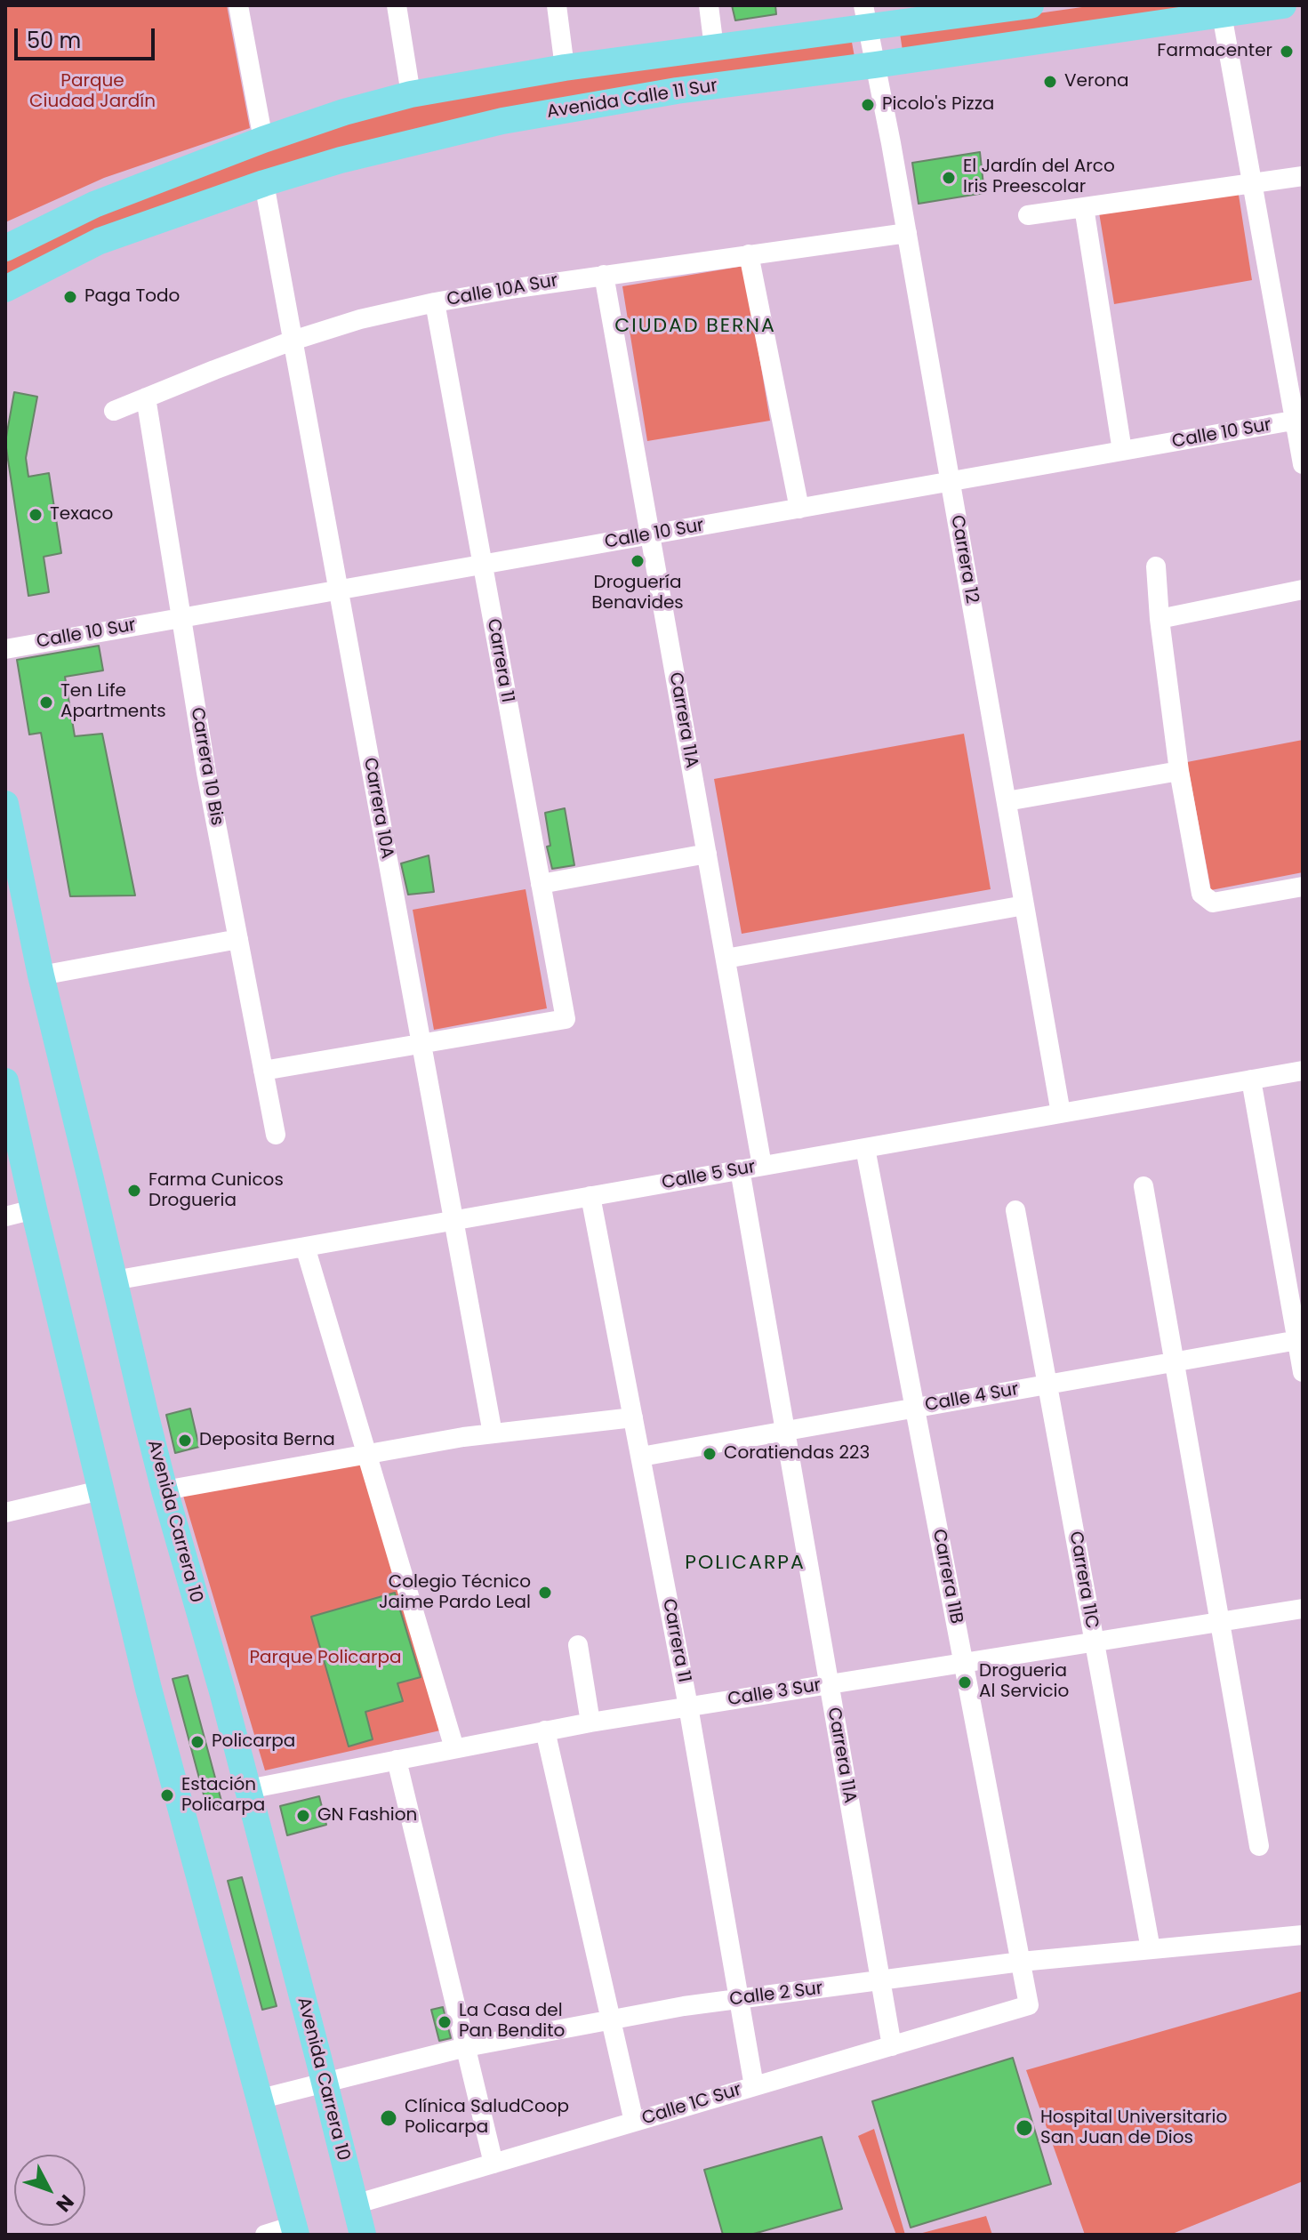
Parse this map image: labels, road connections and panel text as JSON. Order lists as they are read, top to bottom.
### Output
{
  "streets": {
    "main road": ["Avenida Calle 11 Sur", "Avenida Carrera 10"],
    "street": [
      "Calle 10A Sur",
      "Calle 10 Sur",
      "Carrera 12",
      "Carrera 11",
      "Carrera 11A",
      "Carrera 10 Bis",
      "Carrera 10A",
      "Calle 5 Sur",
      "Calle 4 Sur",
      "Carrera 11B",
      "Carrera 11C",
      "Calle 3 Sur",
      "Calle 2 Sur",
      "Calle 1C Sur"
    ]
  },
  "crossings": [
    ["Avenida Calle 11 Sur", "Carrera 12"],
    ["Avenida Calle 11 Sur", "Carrera 10A"],
    ["Calle 10A Sur", "Carrera 12"],
    ["Calle 10A Sur", "Carrera 11"],
    ["Calle 10A Sur", "Carrera 11A"],
    ["Calle 10A Sur", "Carrera 10 Bis"],
    ["Calle 10A Sur", "Carrera 10A"],
    ["Calle 10 Sur", "Carrera 12"],
    ["Calle 10 Sur", "Carrera 11"],
    ["Calle 10 Sur", "Carrera 11A"],
    ["Calle 10 Sur", "Carrera 10 Bis"],
    ["Calle 10 Sur", "Carrera 10A"],
    ["Carrera 12", "Calle 5 Sur"],
    ["Carrera 11", "Carrera 10A"],
    ["Carrera 11", "Calle 5 Sur"],
    ["Carrera 11", "Calle 4 Sur"],
    ["Carrera 11", "Calle 3 Sur"],
    ["Carrera 11", "Calle 2 Sur"],
    ["Carrera 11", "Calle 1C Sur"],
    ["Carrera 11A", "Calle 5 Sur"],
    ["Carrera 11A", "Calle 4 Sur"],
    ["Carrera 11A", "Calle 3 Sur"],
    ["Carrera 11A", "Calle 2 Sur"],
    ["Carrera 11A", "Calle 1C Sur"],
    ["Carrera 10A", "Calle 5 Sur"],
    ["Calle 5 Sur", "Avenida Carrera 10"],
    ["Calle 5 Sur", "Carrera 11B"],
    ["Calle 4 Sur", "Carrera 11B"],
    ["Calle 4 Sur", "Carrera 11C"],
    ["Avenida Carrera 10", "Calle 3 Sur"],
    ["Avenida Carrera 10", "Calle 2 Sur"],
    ["Avenida Carrera 10", "Calle 1C Sur"],
    ["Carrera 11B", "Calle 3 Sur"],
    ["Carrera 11B", "Calle 2 Sur"],
    ["Carrera 11B", "Calle 1C Sur"],
    ["Carrera 11C", "Calle 3 Sur"],
    ["Carrera 11C", "Calle 2 Sur"]
  ],
  "districts": ["CIUDAD BERNA", "POLICARPA"],
  "parks": ["Parque Ciudad Jardín", "Parque Policarpa"],
  "places": [
    "Farmacenter",
    "Verona",
    "Picolo's Pizza",
    "El Jardín del Arco Iris Preescolar",
    "Paga Todo",
    "Texaco",
    "Droguería Benavides",
    "Ten Life Apartments",
    "Farma Cunicos Drogueria",
    "Deposita Berna",
    "Coratiendas 223",
    "Colegio Técnico Jaime Pardo Leal",
    "Drogueria Al Servicio",
    "Policarpa",
    "Estación Policarpa",
    "GN Fashion",
    "La Casa del Pan Bendito",
    "Clínica SaludCoop Policarpa",
    "Hospital Universitario San Juan de Dios"
  ],
  "scale_bar": "50 m",
  "north": "bottom right"
}
